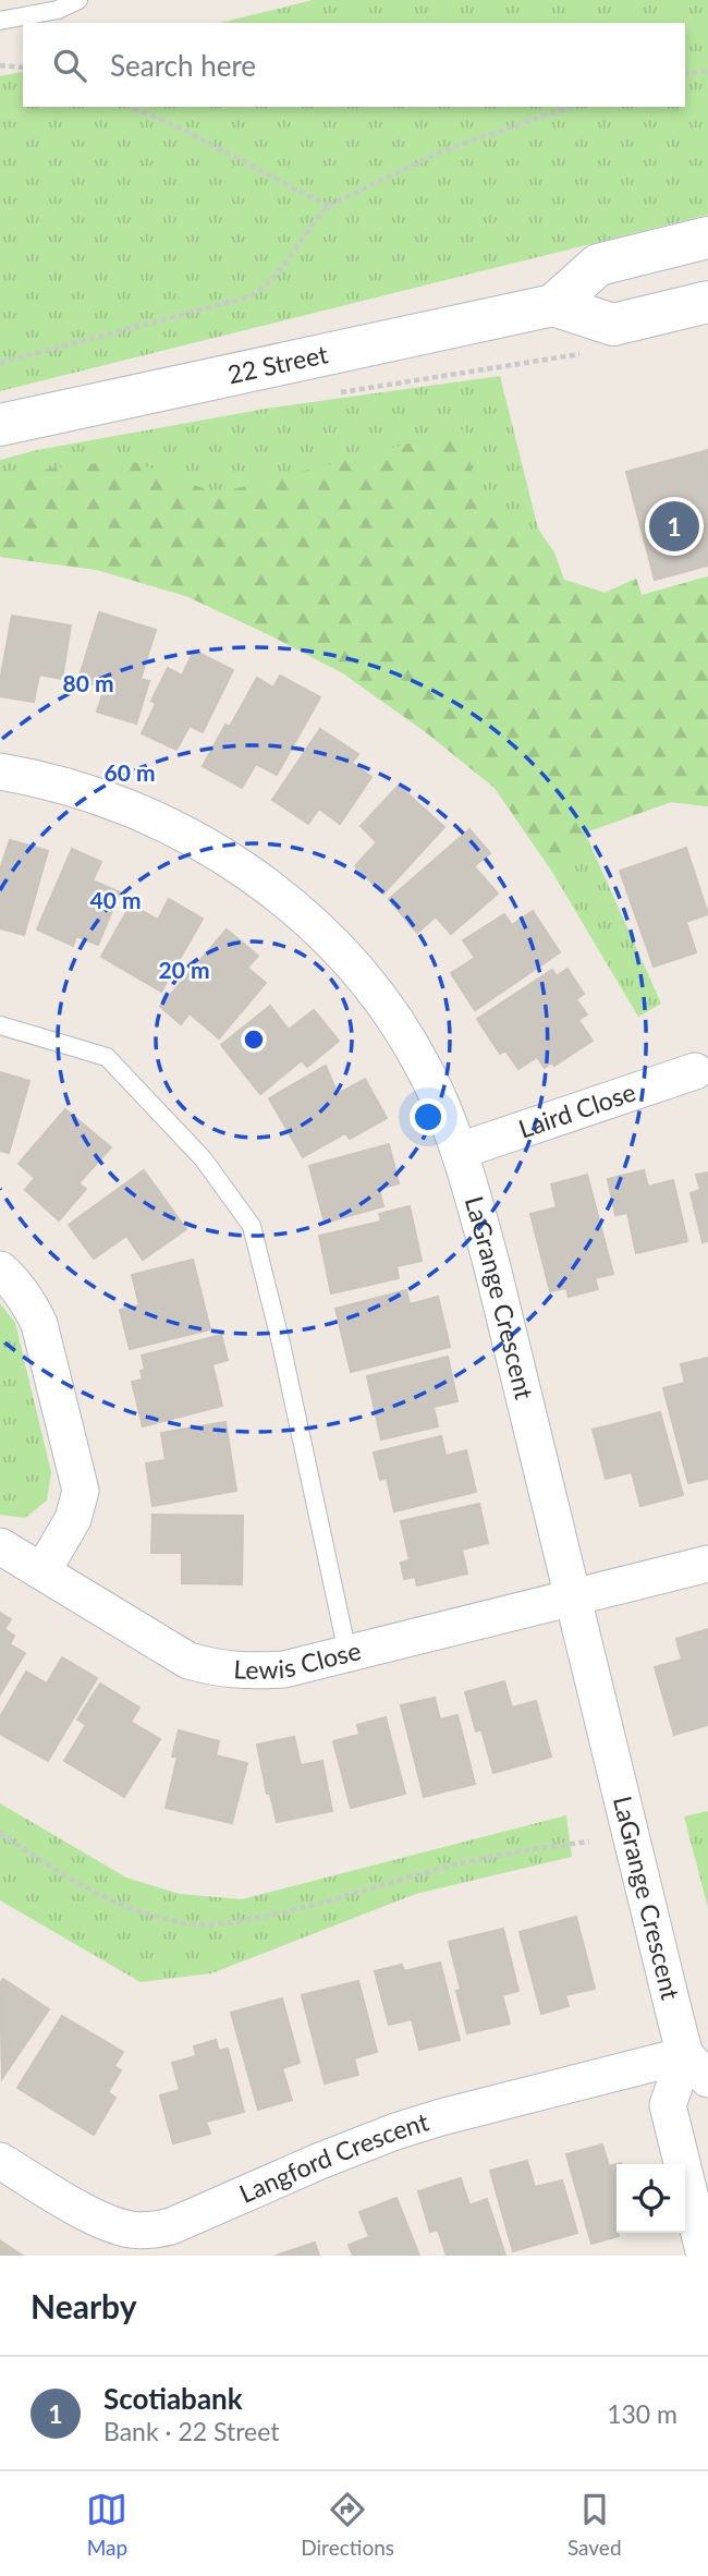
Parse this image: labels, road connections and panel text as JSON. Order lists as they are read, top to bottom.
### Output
{
  "streets": {
    "street": [
      "22 Street",
      "Laird Close",
      "LaGrange Crescent",
      "Lewis Close",
      "Langford Crescent"
    ]
  },
  "crossings": [
    ["Laird Close", "LaGrange Crescent"],
    ["LaGrange Crescent", "Lewis Close"],
    ["LaGrange Crescent", "Langford Crescent"]
  ],
  "page": {
    "search": "Search here",
    "pins": "1",
    "heading": "Nearby",
    "list": [
      {
        "mark": "1",
        "name": "Scotiabank",
        "note": "Bank · 22 Street",
        "value": "130 m"
      }
    ],
    "nav": ["Map", "Directions", "Saved"]
  },
  "rings": [
    "80 m",
    "60 m",
    "40 m",
    "20 m"
  ]
}
